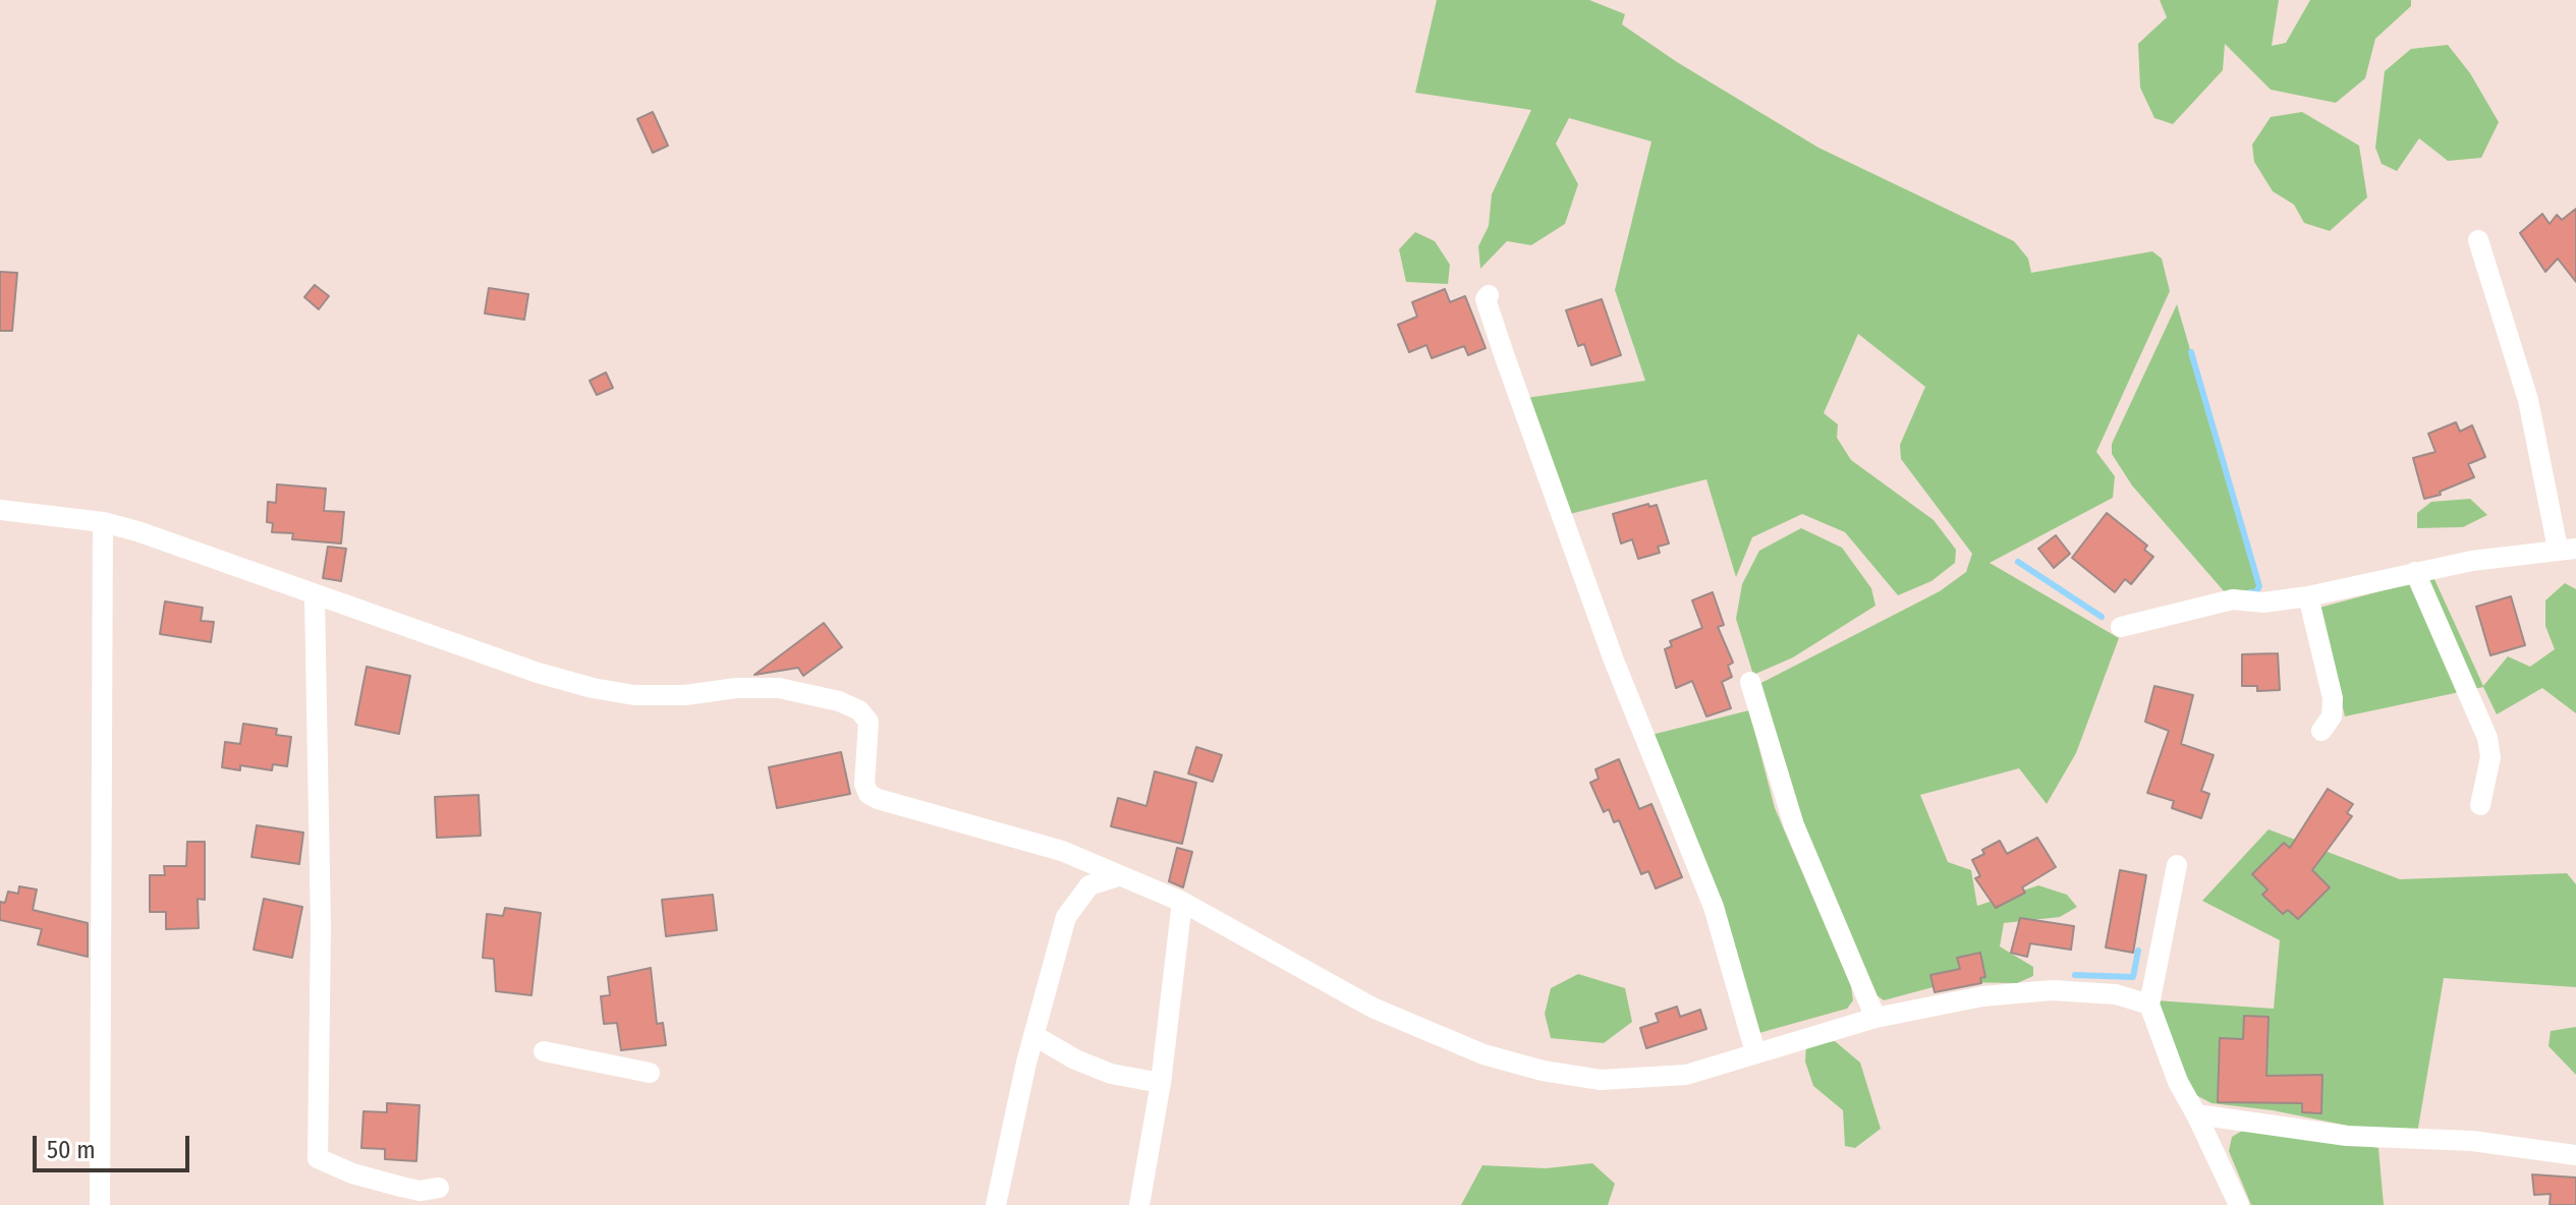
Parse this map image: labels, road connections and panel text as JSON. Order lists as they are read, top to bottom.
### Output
{
  "scale_bar": "50 m"
}
